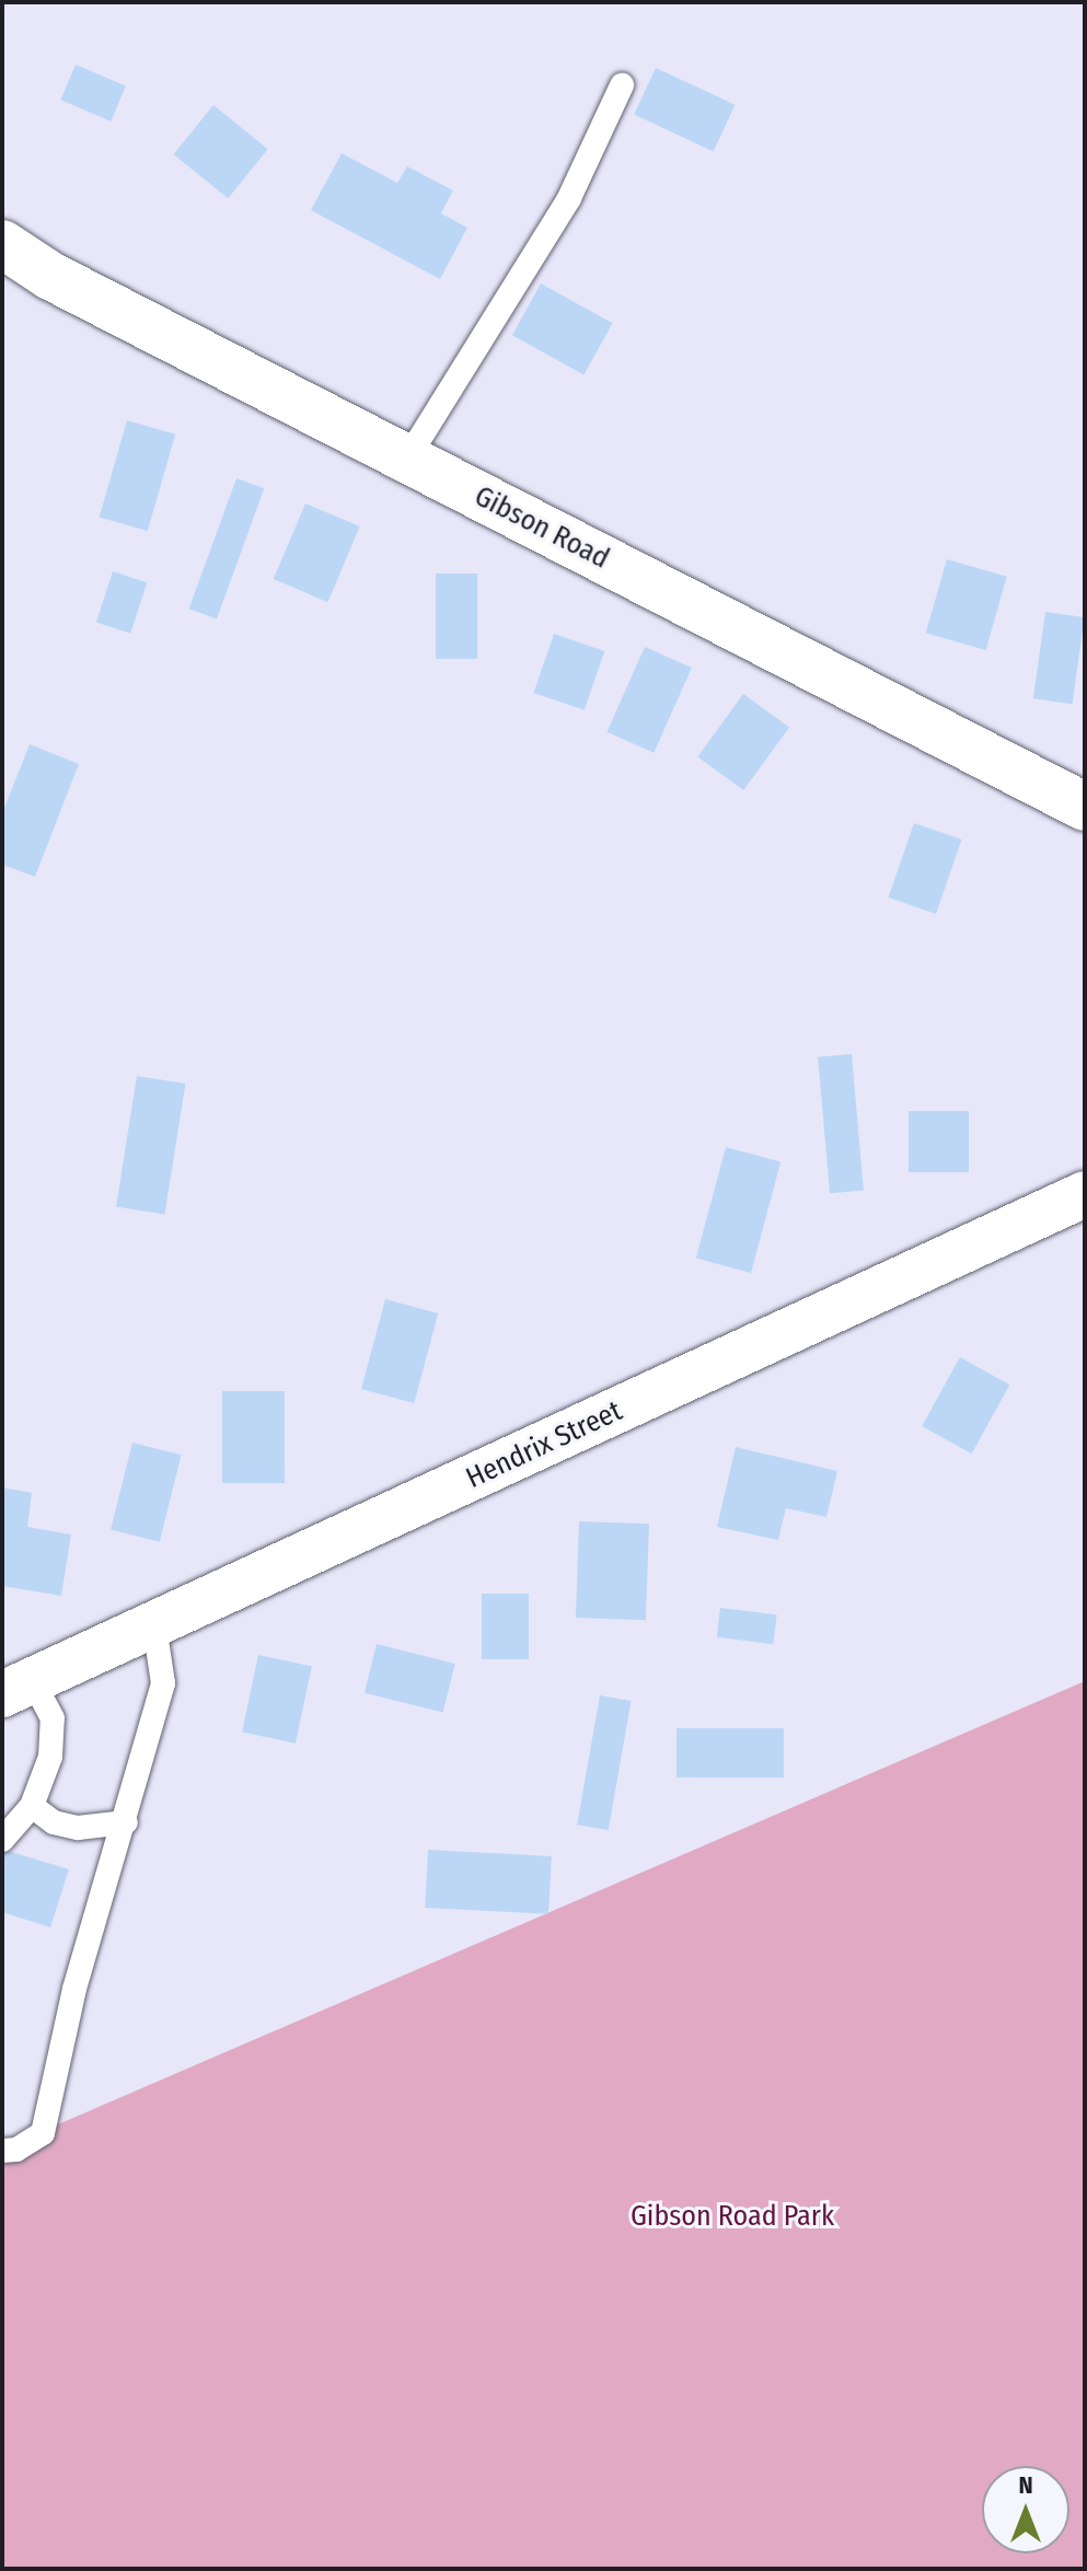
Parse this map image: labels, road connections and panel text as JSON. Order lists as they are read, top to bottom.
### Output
{
  "streets": {
    "street": ["Gibson Road", "Hendrix Street"]
  },
  "parks": ["Gibson Road Park"],
  "north": "top"
}
